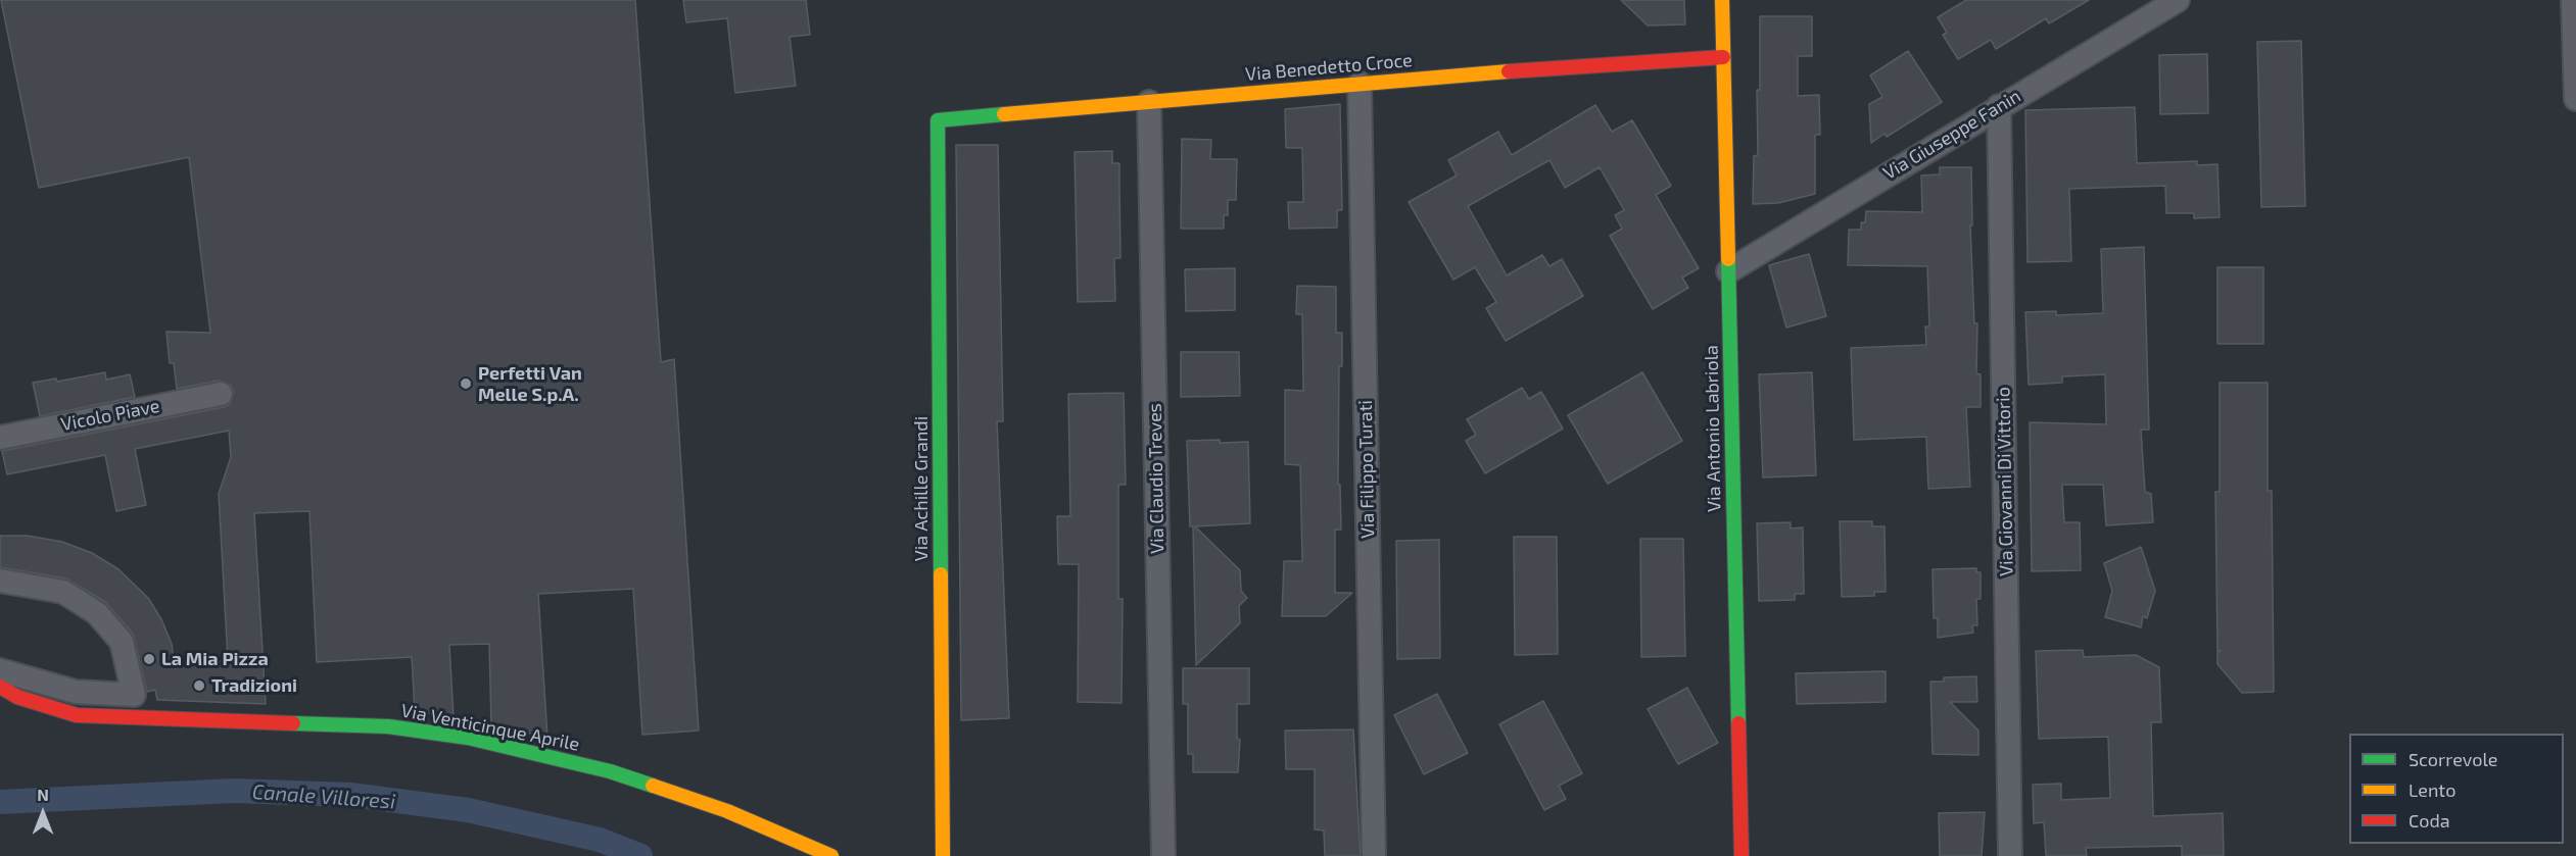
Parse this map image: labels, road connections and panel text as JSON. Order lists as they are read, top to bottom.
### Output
{
  "streets": {
    "street": [
      "Via Benedetto Croce",
      "Via Giuseppe Fanin",
      "Vicolo Piave",
      "Via Antonio Labriola",
      "Via Filippo Turati",
      "Via Claudio Treves",
      "Via Giovanni Di Vittorio",
      "Via Achille Grandi",
      "Via Venticinque Aprile"
    ]
  },
  "crossings": [
    ["Via Benedetto Croce", "Via Antonio Labriola"],
    ["Via Benedetto Croce", "Via Filippo Turati"],
    ["Via Benedetto Croce", "Via Claudio Treves"],
    ["Via Benedetto Croce", "Via Achille Grandi"],
    ["Via Giuseppe Fanin", "Via Antonio Labriola"],
    ["Via Giuseppe Fanin", "Via Giovanni Di Vittorio"]
  ],
  "water": ["Canale Villoresi"],
  "places": ["Perfetti Van Melle S.p.A.", "La Mia Pizza", "Tradizioni"],
  "legend": ["Scorrevole", "Lento", "Coda"],
  "north": "top"
}
